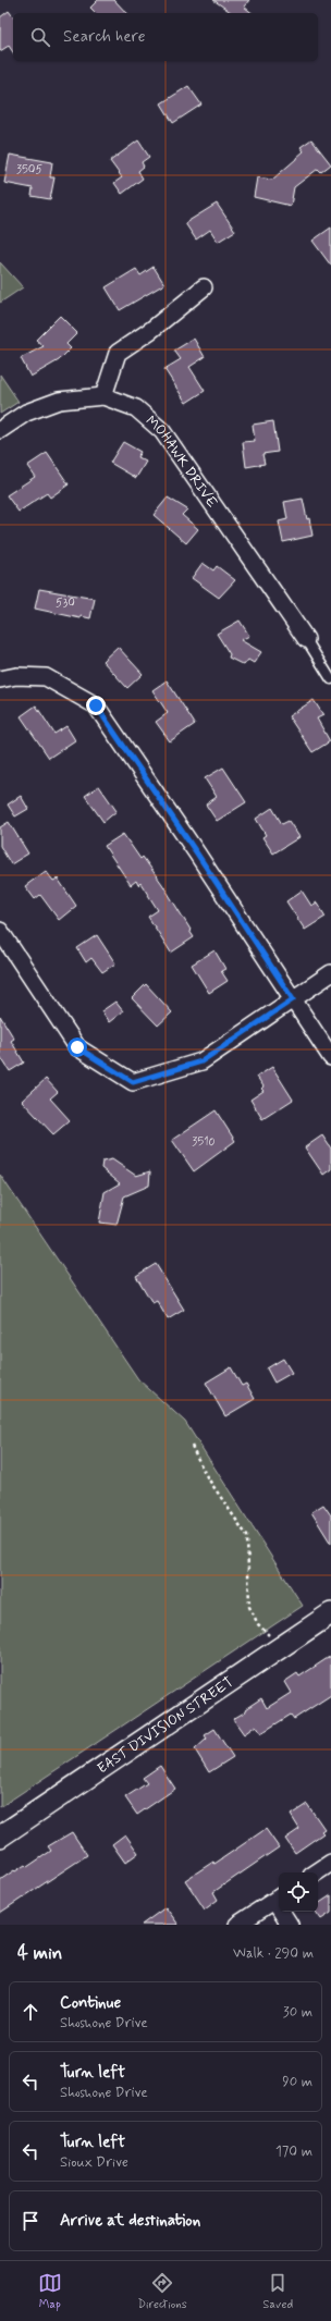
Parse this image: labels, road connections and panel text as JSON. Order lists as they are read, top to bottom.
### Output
{
  "streets": {
    "street": ["MOHAWK DRIVE", "EAST DIVISION STREET"]
  },
  "house_numbers": ["3505", "530", "3510"],
  "page": {
    "search": "Search here",
    "heading": ["4 min", "Walk · 290 m"],
    "list": [
      ["Continue", "Shoshone Drive", "30 m"],
      ["Turn left", "Shoshone Drive", "90 m"],
      ["Turn left", "Sioux Drive", "170 m"],
      "Arrive at destination"
    ],
    "nav": ["Map", "Directions", "Saved"]
  }
}
